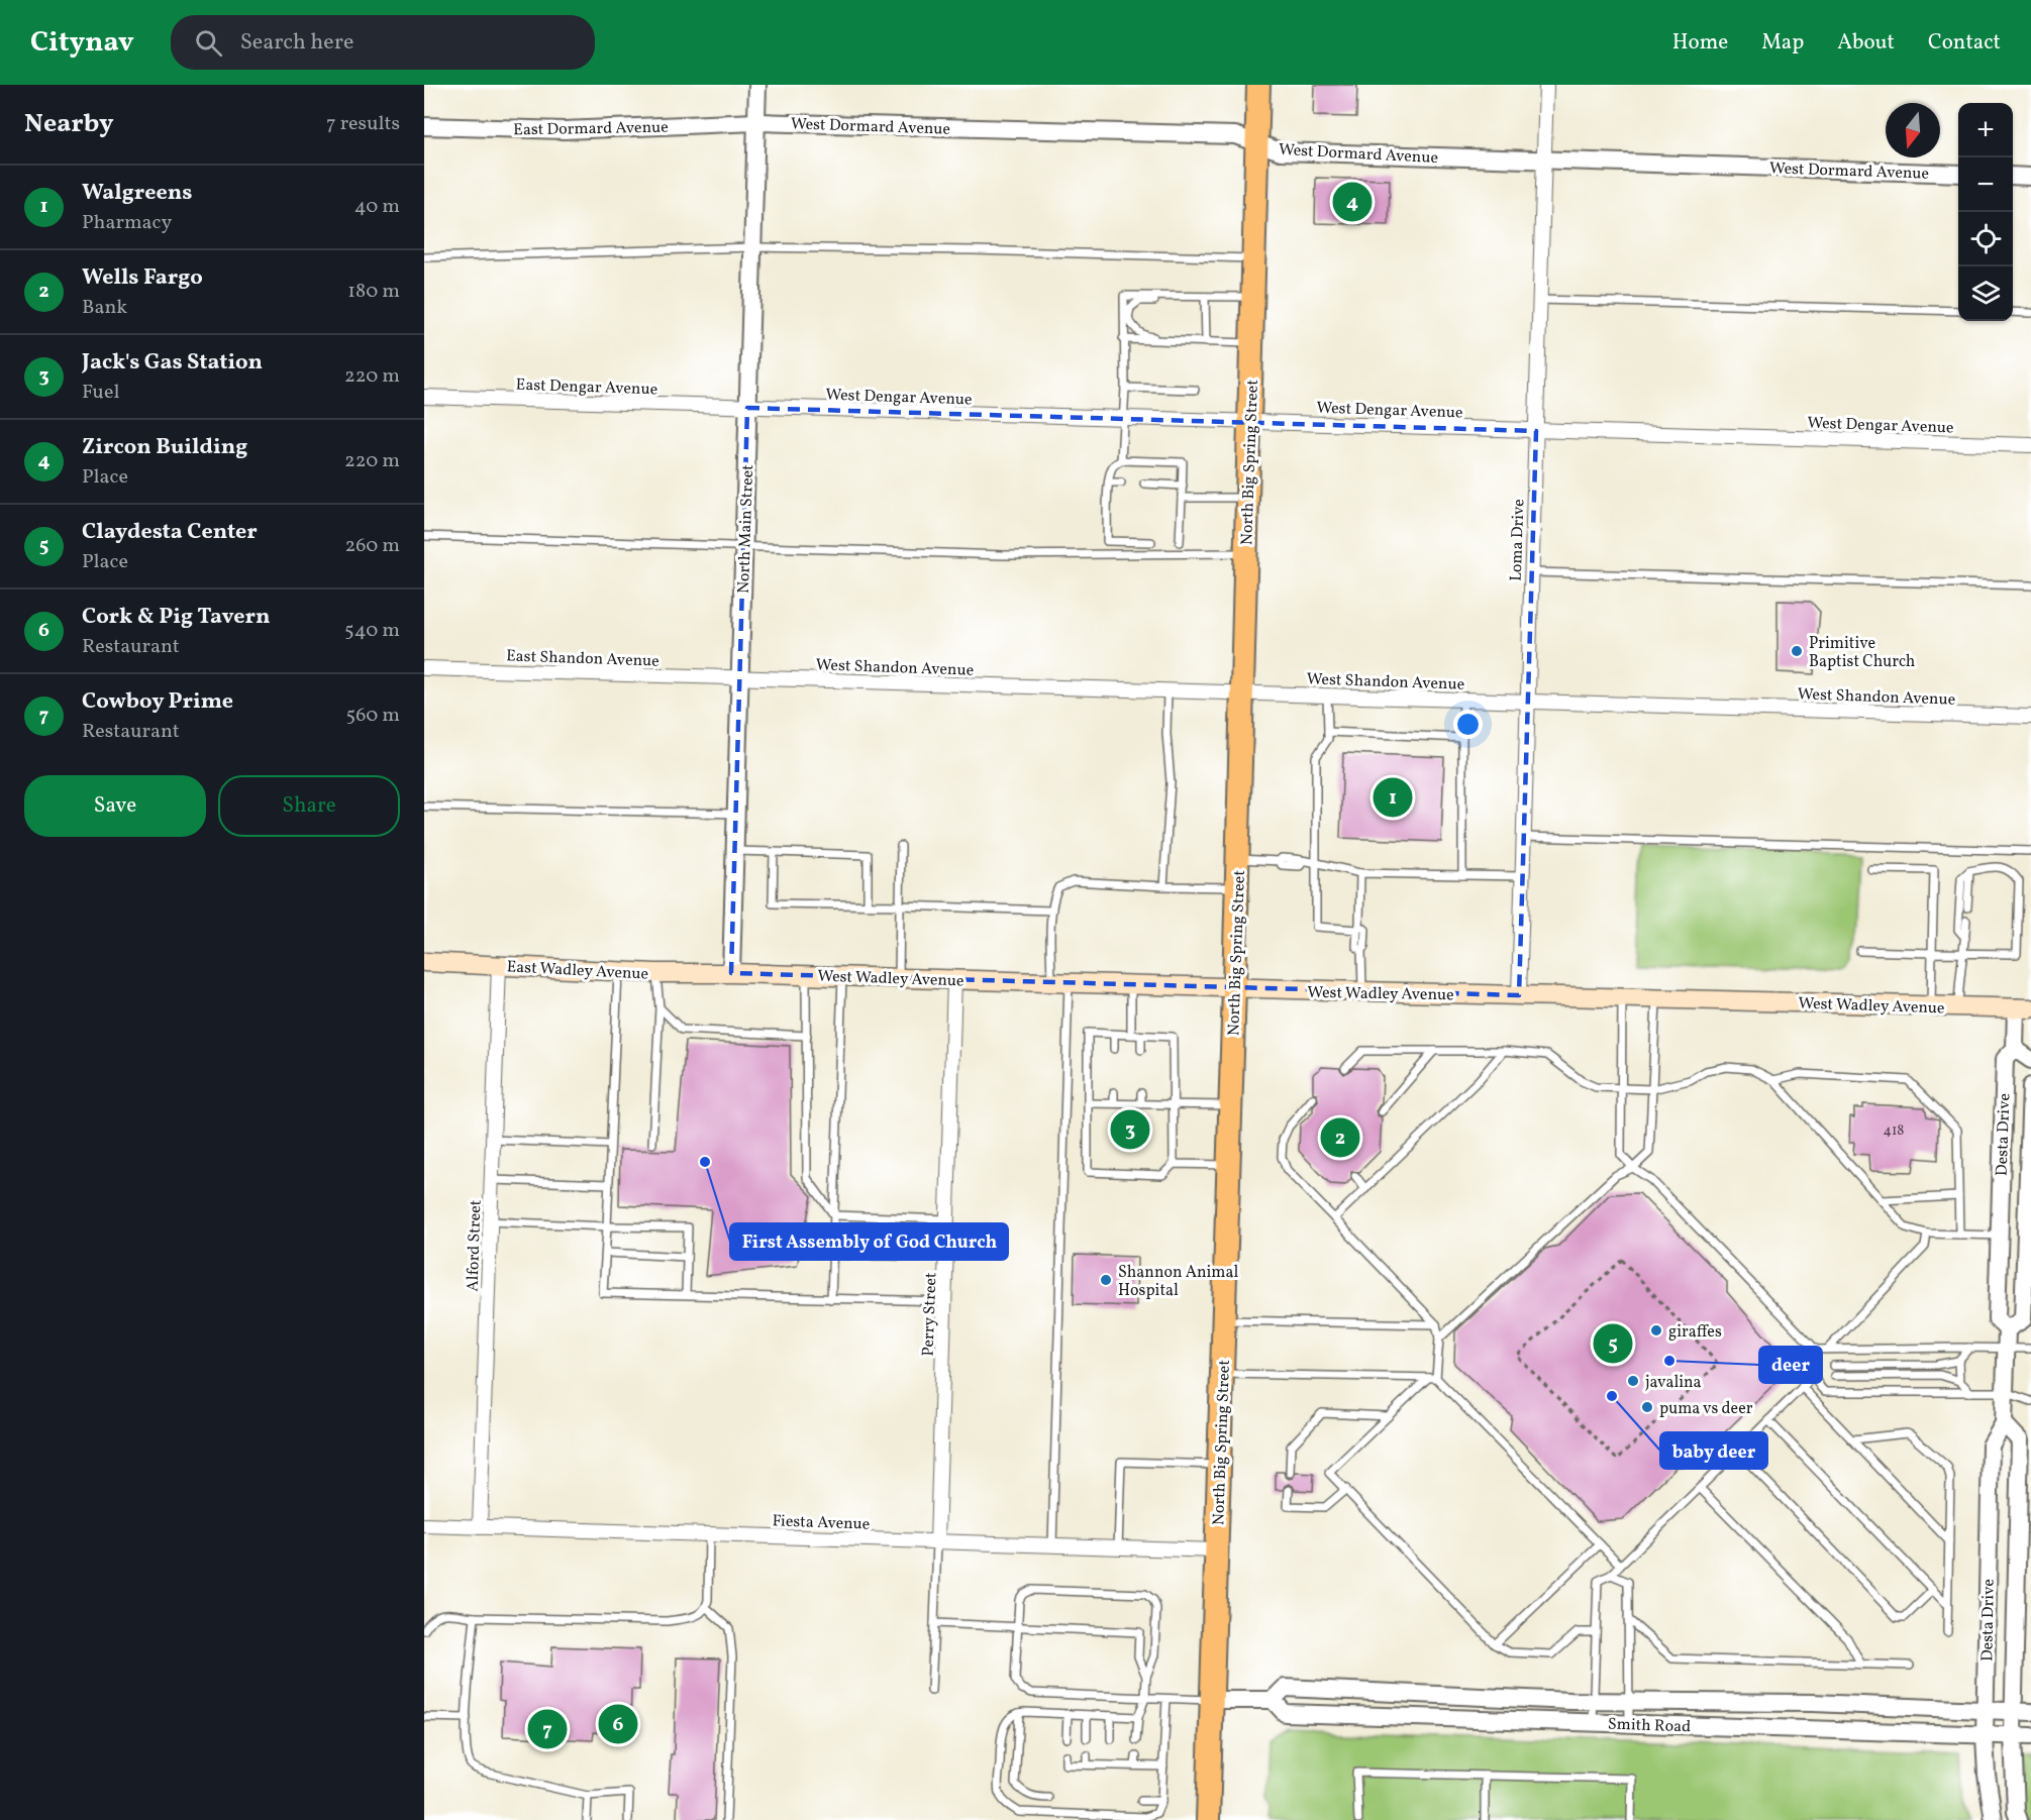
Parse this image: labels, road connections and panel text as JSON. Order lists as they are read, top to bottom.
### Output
{
  "streets": {
    "highway": ["North Big Spring Street"],
    "main road": ["East Wadley Avenue", "West Wadley Avenue"],
    "street": [
      "West Dormard Avenue",
      "East Dormard Avenue",
      "East Dengar Avenue",
      "West Dengar Avenue",
      "North Main Street",
      "Loma Drive",
      "East Shandon Avenue",
      "West Shandon Avenue",
      "Desta Drive",
      "Alford Street",
      "Perry Street",
      "Fiesta Avenue",
      "Smith Road"
    ]
  },
  "crossings": [
    ["West Dormard Avenue", "East Dormard Avenue"],
    ["West Dormard Avenue", "North Big Spring Street"],
    ["West Dormard Avenue", "North Main Street"],
    ["West Dormard Avenue", "Loma Drive"],
    ["East Dormard Avenue", "North Main Street"],
    ["East Dengar Avenue", "West Dengar Avenue"],
    ["East Dengar Avenue", "North Main Street"],
    ["West Dengar Avenue", "North Big Spring Street"],
    ["West Dengar Avenue", "North Main Street"],
    ["West Dengar Avenue", "Loma Drive"],
    ["North Big Spring Street", "West Shandon Avenue"],
    ["North Big Spring Street", "West Wadley Avenue"],
    ["North Big Spring Street", "Fiesta Avenue"],
    ["North Big Spring Street", "Smith Road"],
    ["North Main Street", "East Shandon Avenue"],
    ["North Main Street", "West Shandon Avenue"],
    ["North Main Street", "East Wadley Avenue"],
    ["North Main Street", "West Wadley Avenue"],
    ["Loma Drive", "West Shandon Avenue"],
    ["Loma Drive", "West Wadley Avenue"],
    ["East Shandon Avenue", "West Shandon Avenue"],
    ["East Wadley Avenue", "West Wadley Avenue"],
    ["East Wadley Avenue", "Alford Street"],
    ["West Wadley Avenue", "Desta Drive"],
    ["West Wadley Avenue", "Perry Street"],
    ["Desta Drive", "Smith Road"],
    ["Alford Street", "Fiesta Avenue"],
    ["Perry Street", "Fiesta Avenue"]
  ],
  "places": [
    "Primitive Baptist Church",
    "First Assembly of God Church",
    "Shannon Animal Hospital",
    "giraffes",
    "deer",
    "javalina",
    "baby deer",
    "puma vs deer"
  ],
  "house_numbers": ["418"],
  "north": "bottom",
  "page": {
    "header": "Citynav",
    "search": "Search here",
    "nav": [
      "Home",
      "Map",
      "About",
      "Contact"
    ],
    "heading": ["Nearby", "7 results"],
    "map_buttons": ["+", "−"],
    "list": [
      {
        "mark": "1",
        "name": "Walgreens",
        "note": "Pharmacy",
        "value": "40 m"
      },
      {
        "mark": "2",
        "name": "Wells Fargo",
        "note": "Bank",
        "value": "180 m"
      },
      {
        "mark": "3",
        "name": "Jack's Gas Station",
        "note": "Fuel",
        "value": "220 m"
      },
      {
        "mark": "4",
        "name": "Zircon Building",
        "note": "Place",
        "value": "220 m"
      },
      {
        "mark": "5",
        "name": "Claydesta Center",
        "note": "Place",
        "value": "260 m"
      },
      {
        "mark": "6",
        "name": "Cork & Pig Tavern",
        "note": "Restaurant",
        "value": "540 m"
      },
      {
        "mark": "7",
        "name": "Cowboy Prime",
        "note": "Restaurant",
        "value": "560 m"
      }
    ],
    "pins": [
      "4",
      "1",
      "3",
      "2",
      "5",
      "6",
      "7"
    ],
    "buttons": ["Save", "Share"]
  }
}
